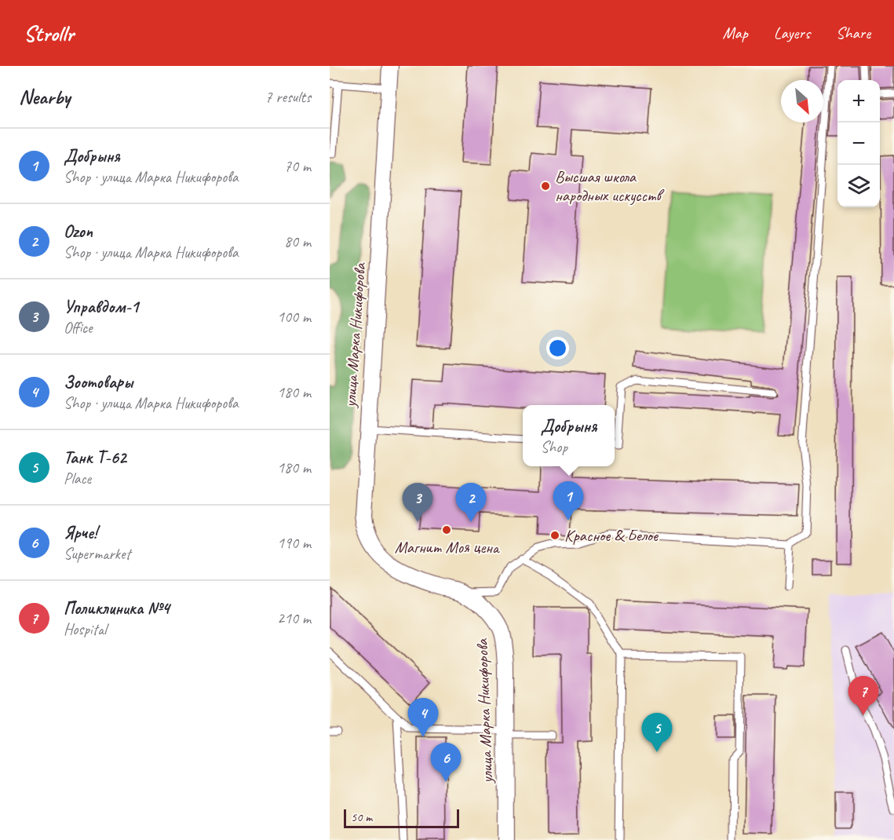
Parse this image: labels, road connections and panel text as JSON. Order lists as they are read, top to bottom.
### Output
{
  "streets": {
    "street": ["улица Марка Никифорова"]
  },
  "places": ["Высшая школа народных искусств", "Магнит Моя цена", "Красное & Белое"],
  "scale_bar": "50 m",
  "north": "bottom right",
  "page": {
    "header": "Strollr",
    "nav": ["Map", "Layers", "Share"],
    "heading": ["Nearby", "7 results"],
    "map_buttons": ["+", "−"],
    "list": [
      {
        "mark": "1",
        "name": "Добрыня",
        "note": "Shop · улица Марка Никифорова",
        "value": "70 m"
      },
      {
        "mark": "2",
        "name": "Ozon",
        "note": "Shop · улица Марка Никифорова",
        "value": "80 m"
      },
      {
        "mark": "3",
        "name": "Управдом-1",
        "note": "Office",
        "value": "100 m"
      },
      {
        "mark": "4",
        "name": "Зоотовары",
        "note": "Shop · улица Марка Никифорова",
        "value": "180 m"
      },
      {
        "mark": "5",
        "name": "Танк Т-62",
        "note": "Place",
        "value": "180 m"
      },
      {
        "mark": "6",
        "name": "Ярче!",
        "note": "Supermarket",
        "value": "190 m"
      },
      {
        "mark": "7",
        "name": "Поликлиника №4",
        "note": "Hospital",
        "value": "210 m"
      }
    ],
    "popup": ["Добрыня", "Shop"],
    "pins": [
      "1",
      "2",
      "3",
      "7",
      "4",
      "5",
      "6"
    ],
    "scale": "50 m"
  }
}
